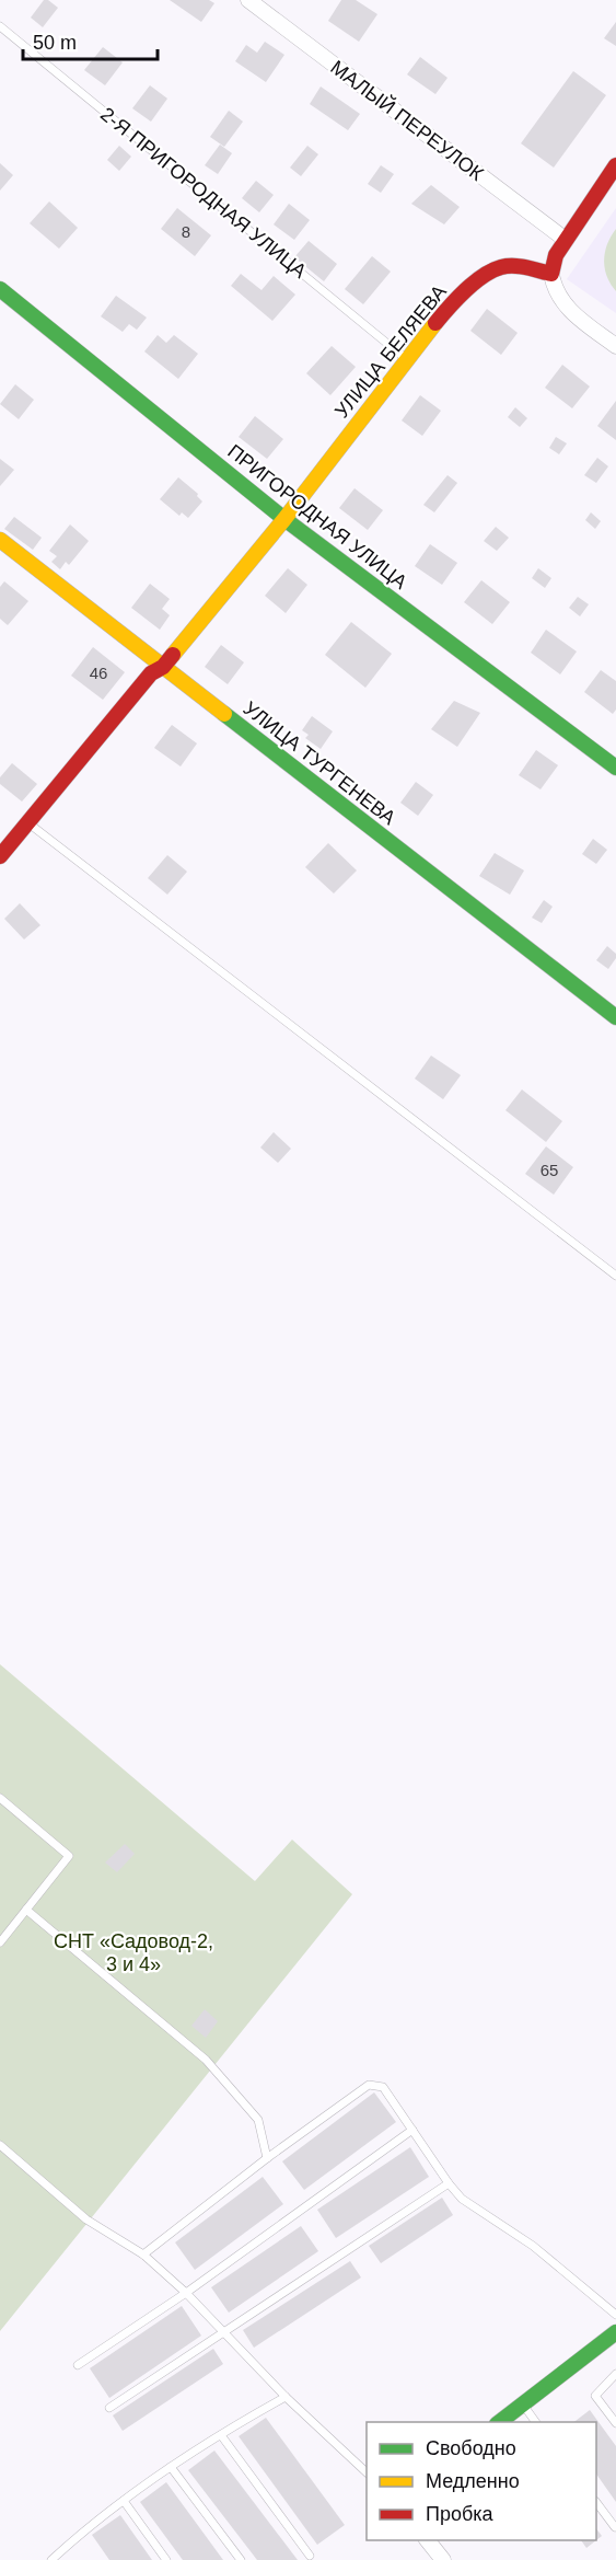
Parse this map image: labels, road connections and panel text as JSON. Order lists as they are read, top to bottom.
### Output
{
  "streets": {
    "street": [
      "МАЛЫЙ ПЕРЕУЛОК",
      "УЛИЦА БЕЛЯЕВА",
      "ПРИГОРОДНАЯ УЛИЦА",
      "УЛИЦА ТУРГЕНЕВА"
    ],
    "lane": ["2-Я ПРИГОРОДНАЯ УЛИЦА"]
  },
  "crossings": [
    ["2-Я ПРИГОРОДНАЯ УЛИЦА", "УЛИЦА БЕЛЯЕВА"],
    ["УЛИЦА БЕЛЯЕВА", "ПРИГОРОДНАЯ УЛИЦА"],
    ["УЛИЦА БЕЛЯЕВА", "УЛИЦА ТУРГЕНЕВА"]
  ],
  "parks": ["СНТ «Садовод-2, 3 и 4»"],
  "house_numbers": ["8", "46", "65"],
  "legend": ["Свободно", "Медленно", "Пробка"],
  "scale_bar": "50 m"
}
